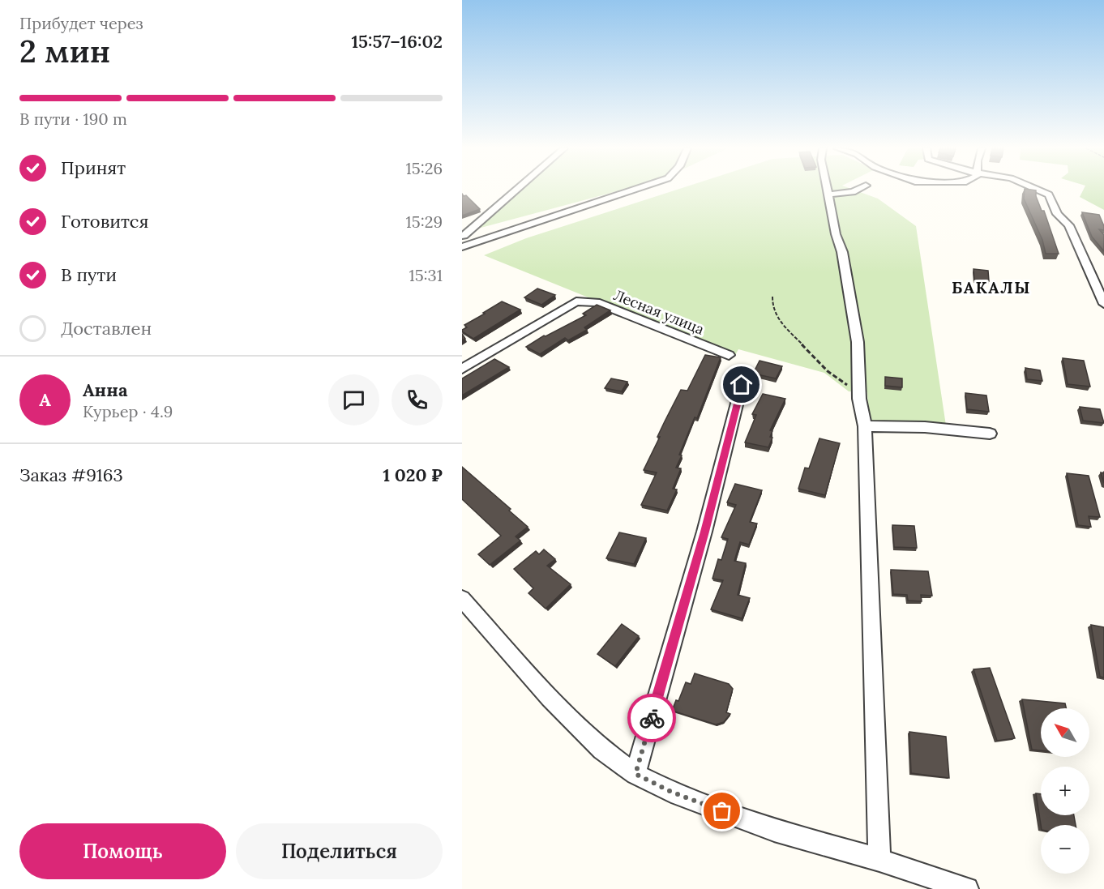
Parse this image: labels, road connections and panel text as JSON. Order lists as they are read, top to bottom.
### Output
{
  "streets": {
    "street": ["Лесная улица"]
  },
  "districts": ["БАКАЛЫ"],
  "north": "top left",
  "page": {
    "heading": ["2 мин", "Прибудет через", "15:57–16:02"],
    "panel": [
      "Анна",
      "Курьер · 4.9",
      "Заказ #9163",
      "1 020 ₽"
    ],
    "bar": "В пути · 190 m",
    "list": [
      ["Принят", "15:26"],
      ["Готовится", "15:29"],
      ["В пути", "15:31"],
      "Доставлен"
    ],
    "round": "А",
    "map_buttons": ["+", "−"],
    "buttons": ["Помощь", "Поделиться"]
  }
}
